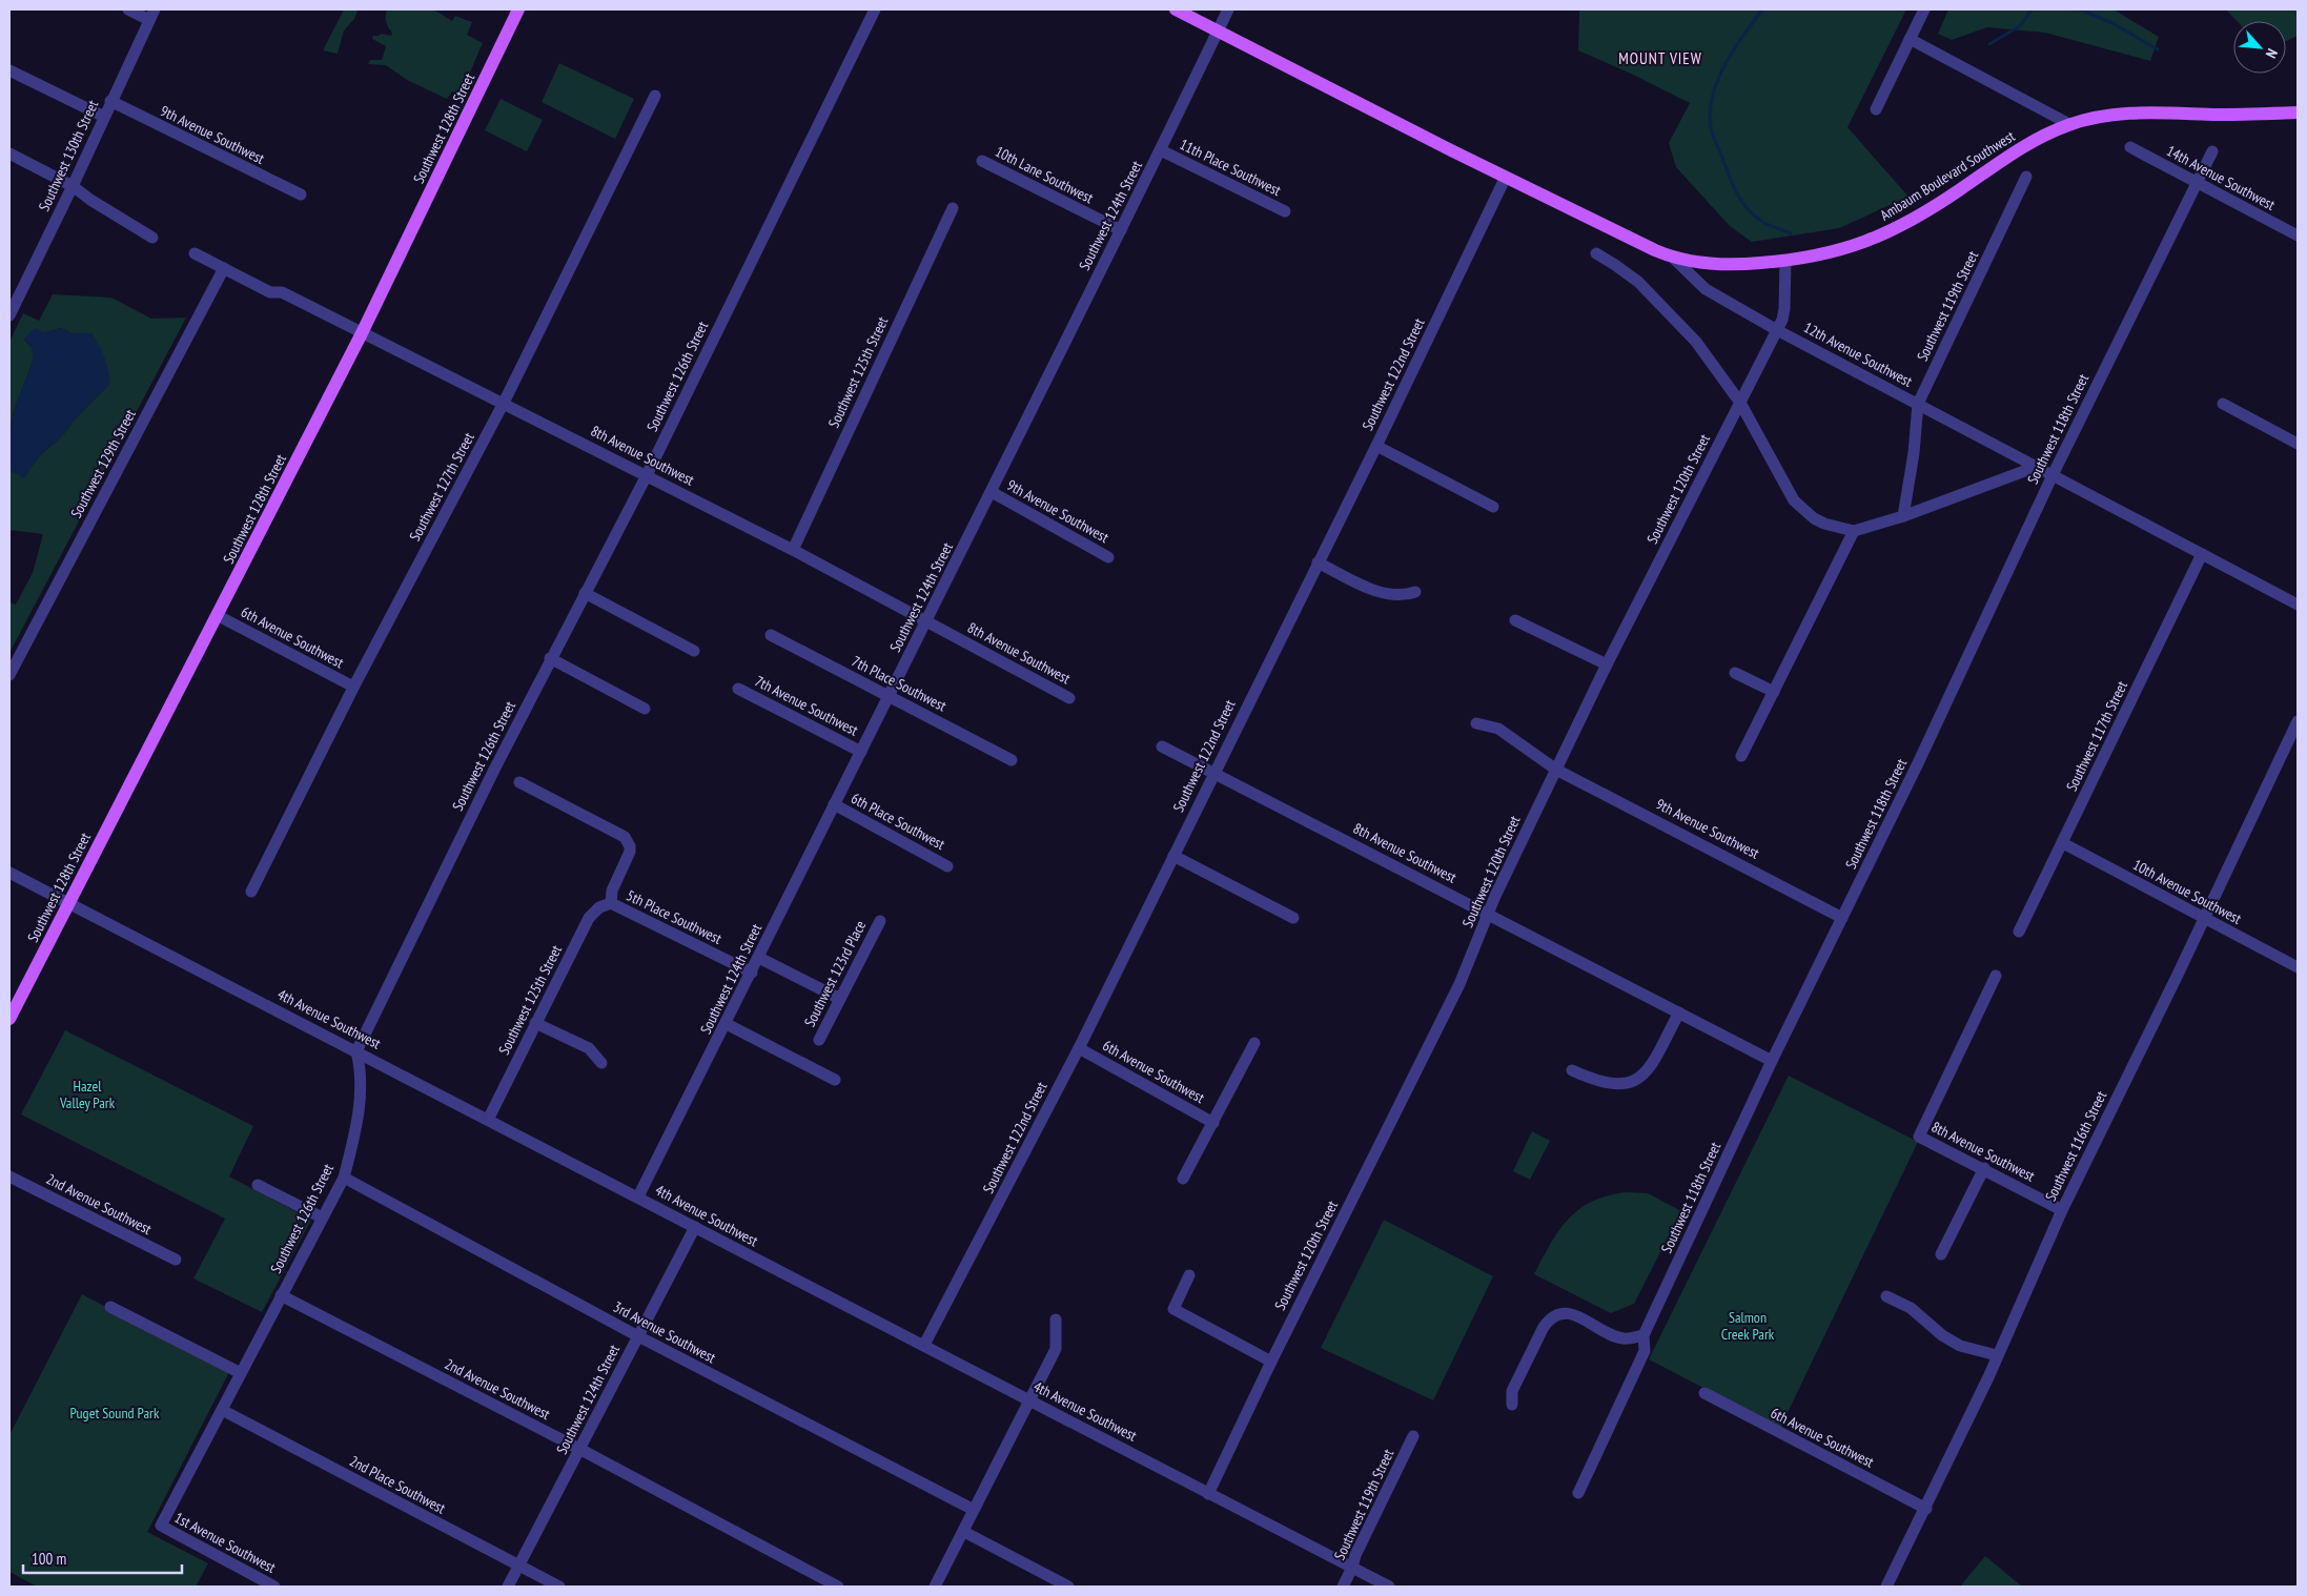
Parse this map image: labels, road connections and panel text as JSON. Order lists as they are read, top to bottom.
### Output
{
  "streets": {
    "main road": ["Southwest 128th Street", "Ambaum Boulevard Southwest"],
    "street": [
      "9th Avenue Southwest",
      "Southwest 130th Street",
      "11th Place Southwest",
      "10th Lane Southwest",
      "14th Avenue Southwest",
      "Southwest 124th Street",
      "Southwest 119th Street",
      "12th Avenue Southwest",
      "Southwest 125th Street",
      "Southwest 122nd Street",
      "Southwest 126th Street",
      "Southwest 118th Street",
      "8th Avenue Southwest",
      "Southwest 129th Street",
      "Southwest 127th Street",
      "Southwest 120th Street",
      "6th Avenue Southwest",
      "7th Place Southwest",
      "7th Avenue Southwest",
      "Southwest 117th Street",
      "6th Place Southwest",
      "10th Avenue Southwest",
      "5th Place Southwest",
      "Southwest 123rd Place",
      "4th Avenue Southwest",
      "Southwest 116th Street",
      "2nd Avenue Southwest",
      "3rd Avenue Southwest",
      "2nd Place Southwest",
      "1st Avenue Southwest"
    ]
  },
  "crossings": [
    ["Southwest 128th Street", "8th Avenue Southwest"],
    ["Southwest 128th Street", "6th Avenue Southwest"],
    ["Southwest 128th Street", "4th Avenue Southwest"],
    ["9th Avenue Southwest", "Southwest 130th Street"],
    ["9th Avenue Southwest", "Southwest 124th Street"],
    ["9th Avenue Southwest", "Southwest 118th Street"],
    ["9th Avenue Southwest", "Southwest 120th Street"],
    ["11th Place Southwest", "Southwest 124th Street"],
    ["10th Lane Southwest", "Southwest 124th Street"],
    ["Ambaum Boulevard Southwest", "Southwest 124th Street"],
    ["Ambaum Boulevard Southwest", "12th Avenue Southwest"],
    ["Ambaum Boulevard Southwest", "Southwest 122nd Street"],
    ["Ambaum Boulevard Southwest", "Southwest 120th Street"],
    ["14th Avenue Southwest", "Southwest 118th Street"],
    ["Southwest 124th Street", "8th Avenue Southwest"],
    ["Southwest 124th Street", "7th Place Southwest"],
    ["Southwest 124th Street", "7th Avenue Southwest"],
    ["Southwest 124th Street", "6th Place Southwest"],
    ["Southwest 124th Street", "5th Place Southwest"],
    ["Southwest 124th Street", "4th Avenue Southwest"],
    ["Southwest 124th Street", "2nd Avenue Southwest"],
    ["Southwest 124th Street", "3rd Avenue Southwest"],
    ["Southwest 124th Street", "2nd Place Southwest"],
    ["Southwest 119th Street", "12th Avenue Southwest"],
    ["Southwest 119th Street", "4th Avenue Southwest"],
    ["12th Avenue Southwest", "Southwest 118th Street"],
    ["12th Avenue Southwest", "Southwest 120th Street"],
    ["12th Avenue Southwest", "Southwest 117th Street"],
    ["Southwest 125th Street", "8th Avenue Southwest"],
    ["Southwest 125th Street", "5th Place Southwest"],
    ["Southwest 125th Street", "4th Avenue Southwest"],
    ["Southwest 122nd Street", "8th Avenue Southwest"],
    ["Southwest 122nd Street", "6th Avenue Southwest"],
    ["Southwest 122nd Street", "4th Avenue Southwest"],
    ["Southwest 126th Street", "8th Avenue Southwest"],
    ["Southwest 126th Street", "4th Avenue Southwest"],
    ["Southwest 126th Street", "2nd Avenue Southwest"],
    ["Southwest 126th Street", "3rd Avenue Southwest"],
    ["Southwest 126th Street", "2nd Place Southwest"],
    ["Southwest 126th Street", "1st Avenue Southwest"],
    ["Southwest 118th Street", "8th Avenue Southwest"],
    ["8th Avenue Southwest", "Southwest 129th Street"],
    ["8th Avenue Southwest", "Southwest 127th Street"],
    ["8th Avenue Southwest", "Southwest 120th Street"],
    ["8th Avenue Southwest", "Southwest 116th Street"],
    ["Southwest 127th Street", "6th Avenue Southwest"],
    ["Southwest 120th Street", "4th Avenue Southwest"],
    ["6th Avenue Southwest", "Southwest 116th Street"],
    ["Southwest 117th Street", "10th Avenue Southwest"],
    ["10th Avenue Southwest", "Southwest 116th Street"]
  ],
  "districts": ["MOUNT VIEW"],
  "parks": ["Hazel Valley Park", "Salmon Creek Park", "Puget Sound Park"],
  "scale_bar": "100 m",
  "north": "bottom right"
}
